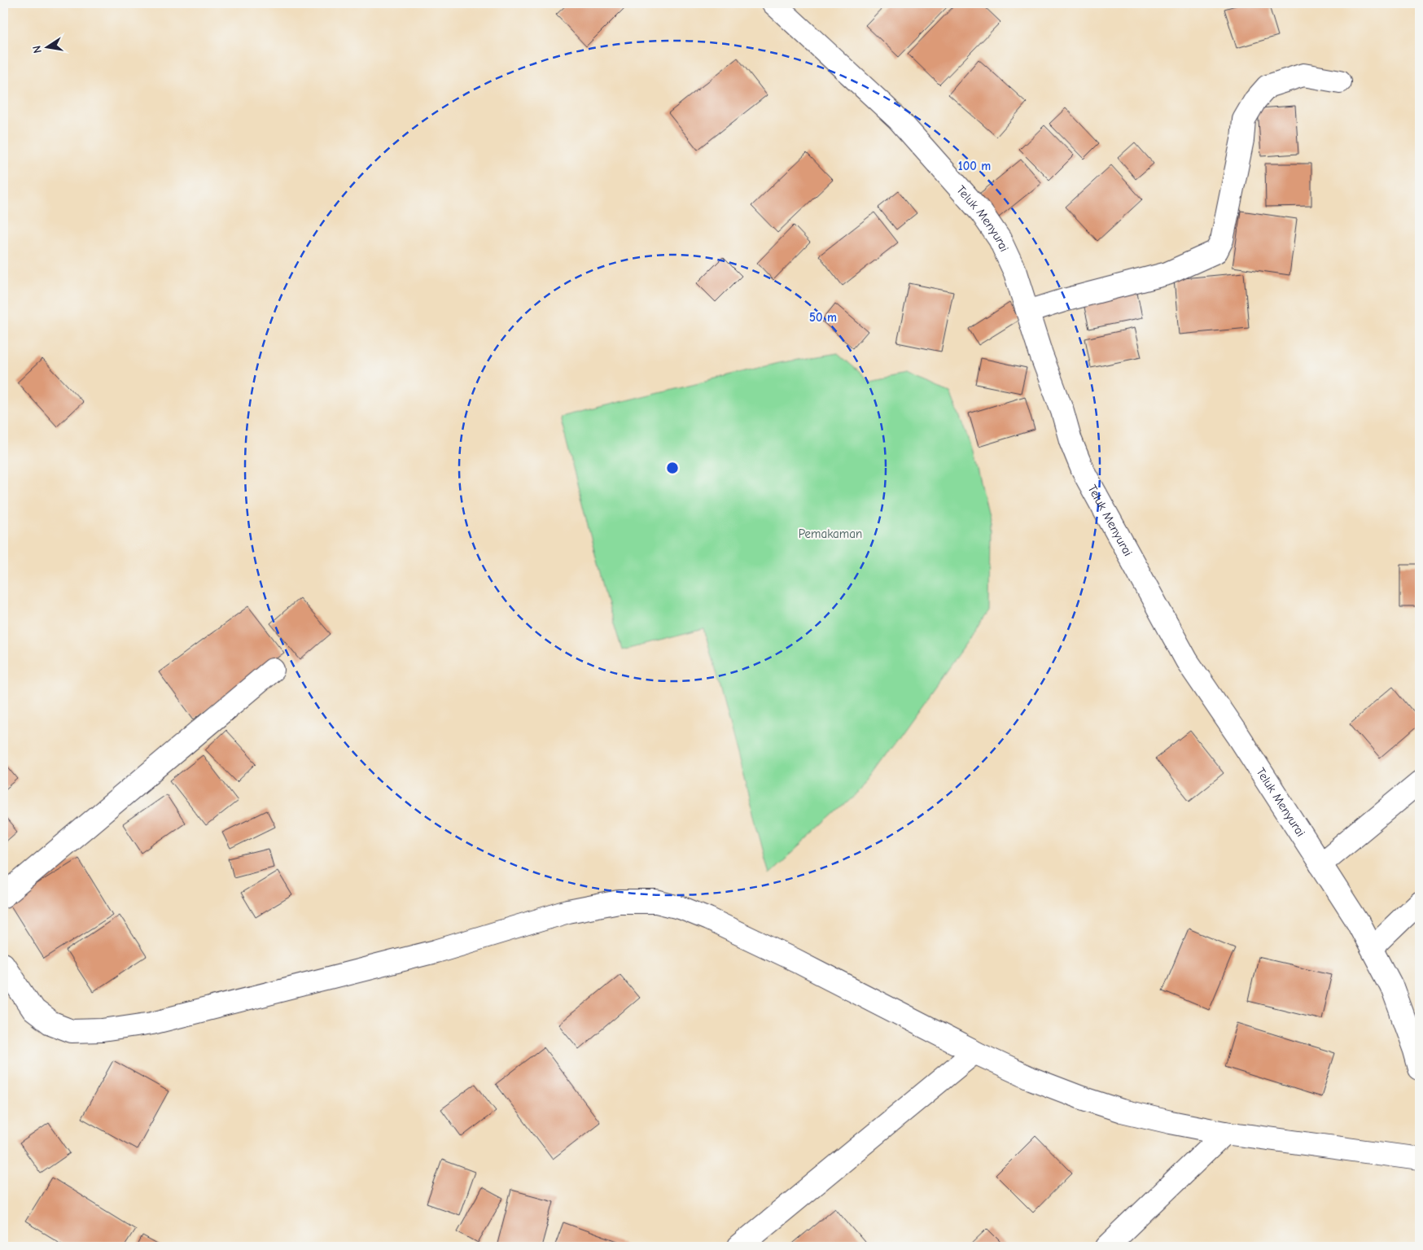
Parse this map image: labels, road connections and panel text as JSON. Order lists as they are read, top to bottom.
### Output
{
  "streets": {
    "street": ["Teluk Menyurai"]
  },
  "parks": ["Pemakaman"],
  "north": "left",
  "rings": ["100 m", "50 m"]
}
